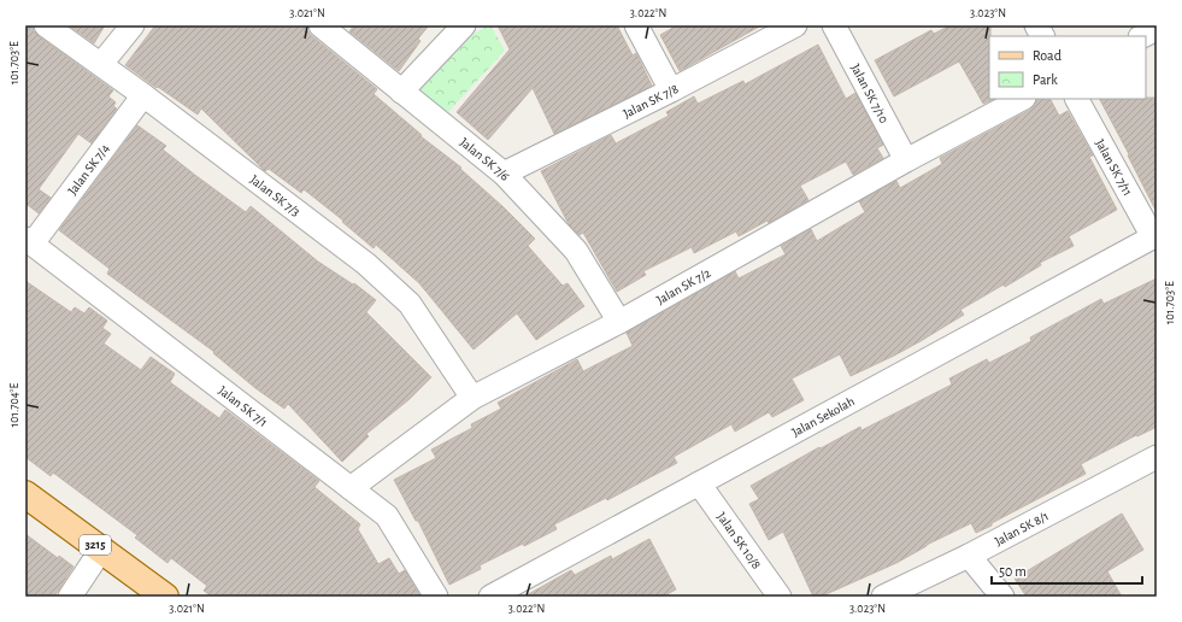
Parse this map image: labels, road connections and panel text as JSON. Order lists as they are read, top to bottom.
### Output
{
  "streets": {
    "main road": ["3215"],
    "street": [
      "Jalan SK 7/10",
      "Jalan SK 7/8",
      "Jalan SK 7/6",
      "Jalan SK 7/11",
      "Jalan SK 7/4",
      "Jalan SK 7/3",
      "Jalan SK 7/2",
      "Jalan SK 7/1",
      "Jalan Sekolah",
      "Jalan SK 8/1",
      "Jalan SK 10/8"
    ]
  },
  "crossings": [
    ["Jalan SK 7/10", "Jalan SK 7/2"],
    ["Jalan SK 7/8", "Jalan SK 7/6"],
    ["Jalan SK 7/6", "Jalan SK 7/2"],
    ["Jalan SK 7/11", "Jalan Sekolah"],
    ["Jalan SK 7/4", "Jalan SK 7/3"],
    ["Jalan SK 7/4", "Jalan SK 7/1"],
    ["Jalan SK 7/3", "Jalan SK 7/2"],
    ["Jalan SK 7/2", "Jalan SK 7/1"],
    ["Jalan Sekolah", "Jalan SK 10/8"]
  ],
  "legend": ["Road", "Park"],
  "scale_bar": "50 m",
  "coordinates": [
    "3.021°N",
    "3.022°N",
    "3.023°N",
    "101.703°E",
    "101.704°E"
  ]
}
